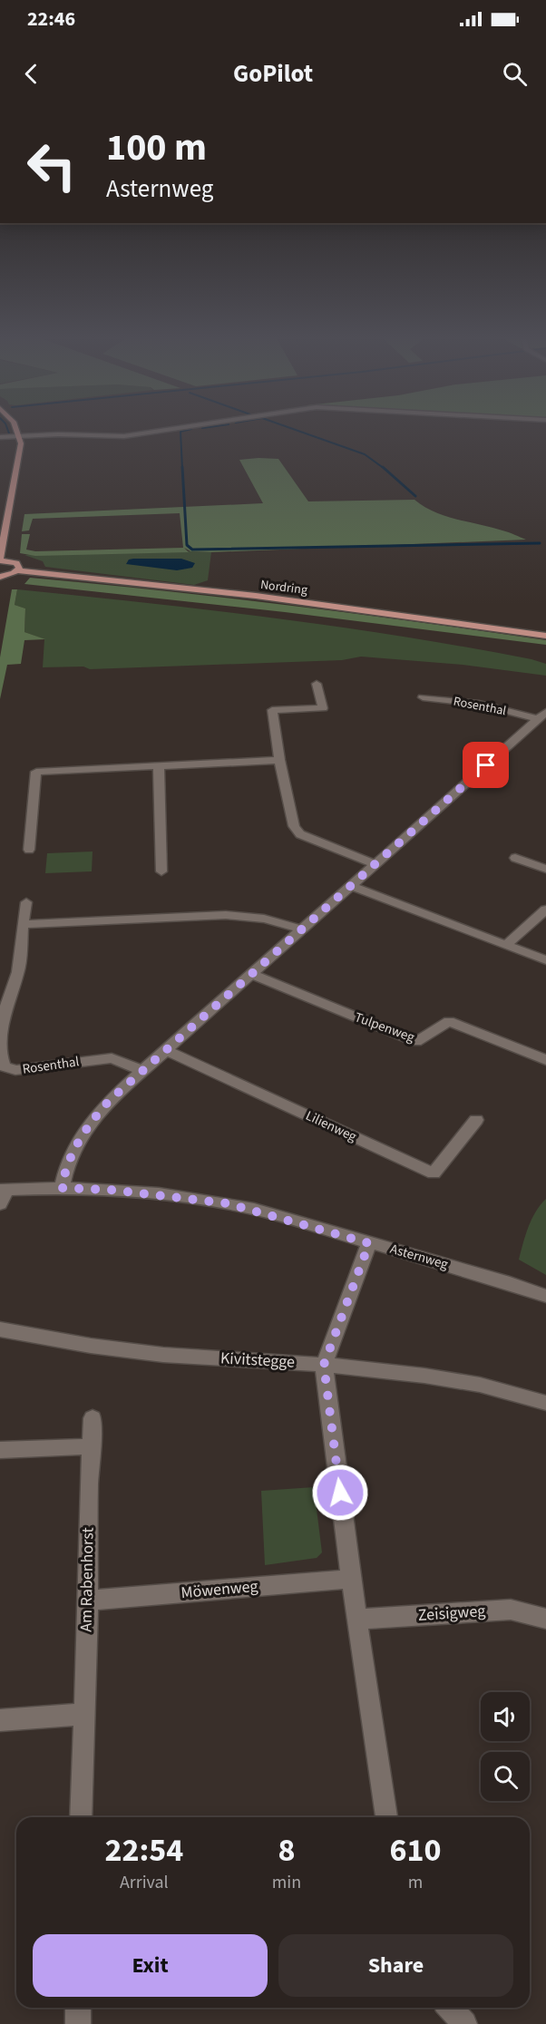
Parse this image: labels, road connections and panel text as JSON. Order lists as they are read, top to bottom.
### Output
{
  "streets": {
    "main road": ["Nordring"],
    "street": [
      "Rosenthal",
      "Tulpenweg",
      "Lilienweg",
      "Asternweg",
      "Kivitstegge",
      "Am Rabenhorst",
      "Möwenweg",
      "Zeisigweg"
    ]
  },
  "crossings": [
    ["Rosenthal", "Tulpenweg"],
    ["Rosenthal", "Lilienweg"],
    ["Rosenthal", "Asternweg"],
    ["Am Rabenhorst", "Möwenweg"]
  ],
  "page": {
    "status": "22:46",
    "header": "GoPilot",
    "turn": ["100 m", "Asternweg"],
    "eta": [
      "22:54",
      "Arrival",
      "8",
      "min",
      "610",
      "m"
    ],
    "buttons": ["Exit", "Share"]
  }
}
